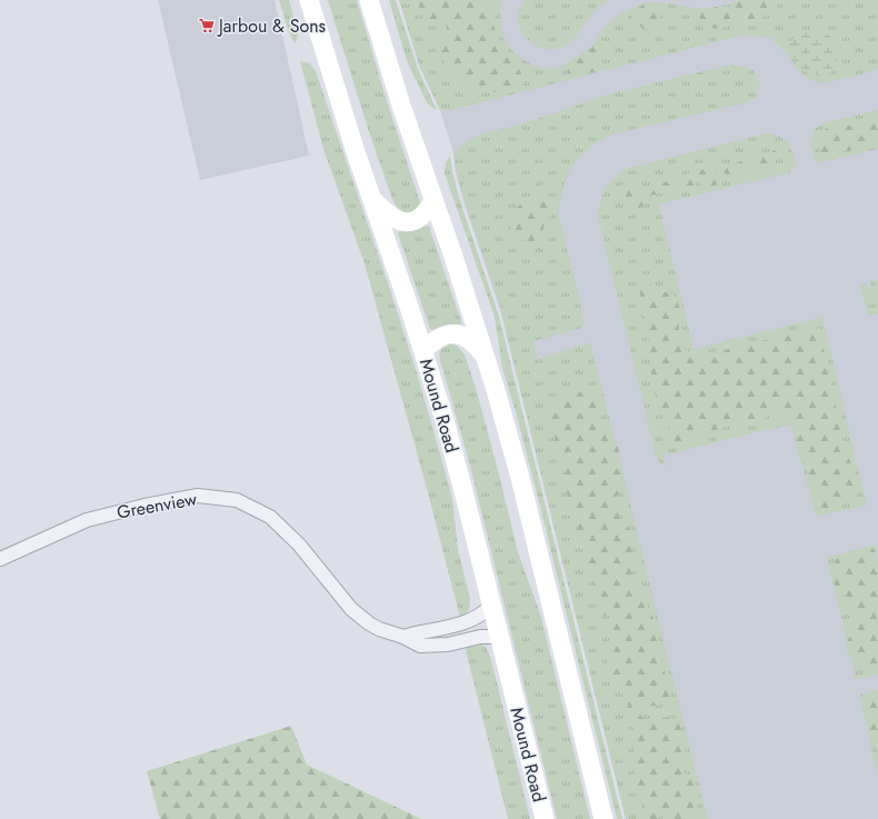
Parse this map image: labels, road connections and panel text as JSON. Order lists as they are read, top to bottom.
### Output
{
  "streets": {
    "main road": ["Mound Road"],
    "street": ["Greenview"]
  },
  "crossings": [
    ["Mound Road", "Greenview"]
  ],
  "places": {
    "supermarket": ["Jarbou & Sons"]
  }
}
